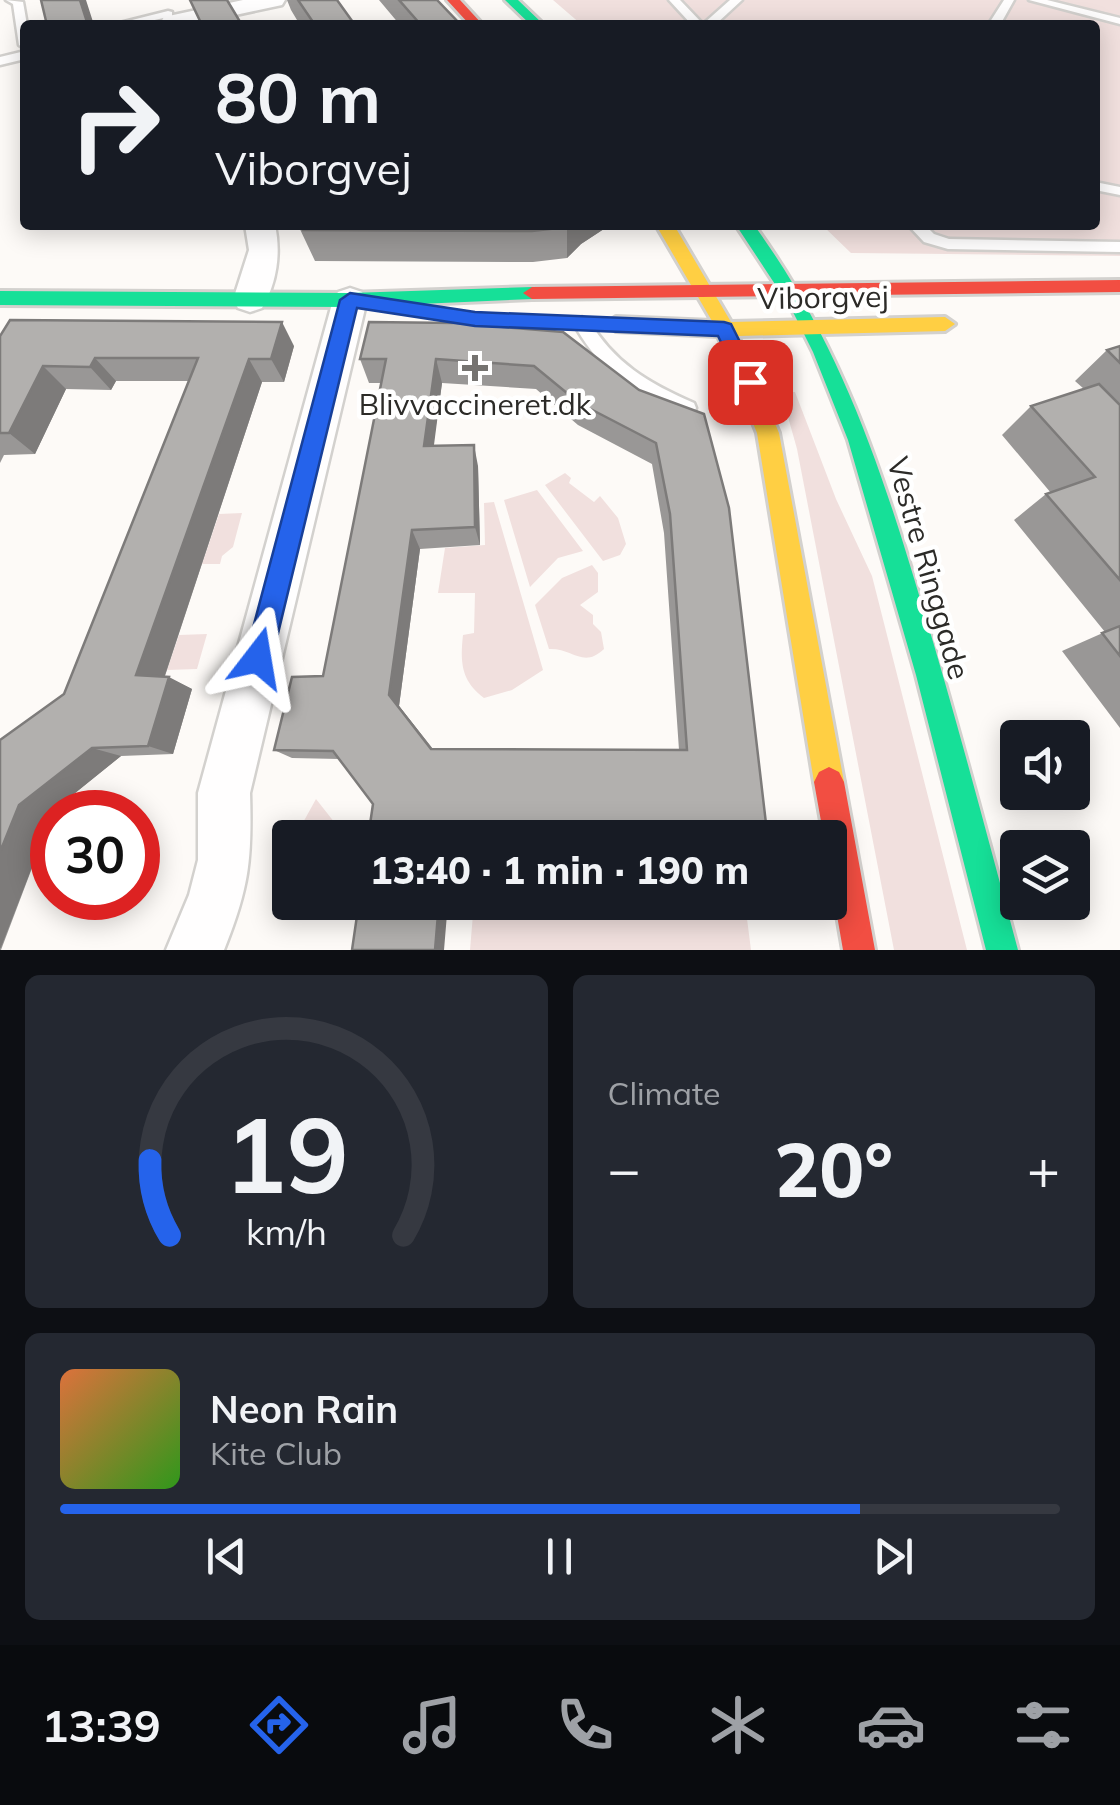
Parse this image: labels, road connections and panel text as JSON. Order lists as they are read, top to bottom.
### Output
{
  "streets": {
    "street": ["Viborgvej", "Vestre Ringgade"]
  },
  "crossings": [
    ["Viborgvej", "Vestre Ringgade"]
  ],
  "places": {
    "health": ["Blivvaccineret.dk"]
  },
  "page": {
    "turn": ["80 m", "Viborgvej"],
    "limit": "30",
    "trip": "13:40 · 1 min · 190 m",
    "tile": "Climate",
    "heat": ["−", "20°", "+"],
    "song": ["Neon Rain", "Kite Club"],
    "tabs": "13:39",
    "gauge": ["19", "km/h"]
  }
}
